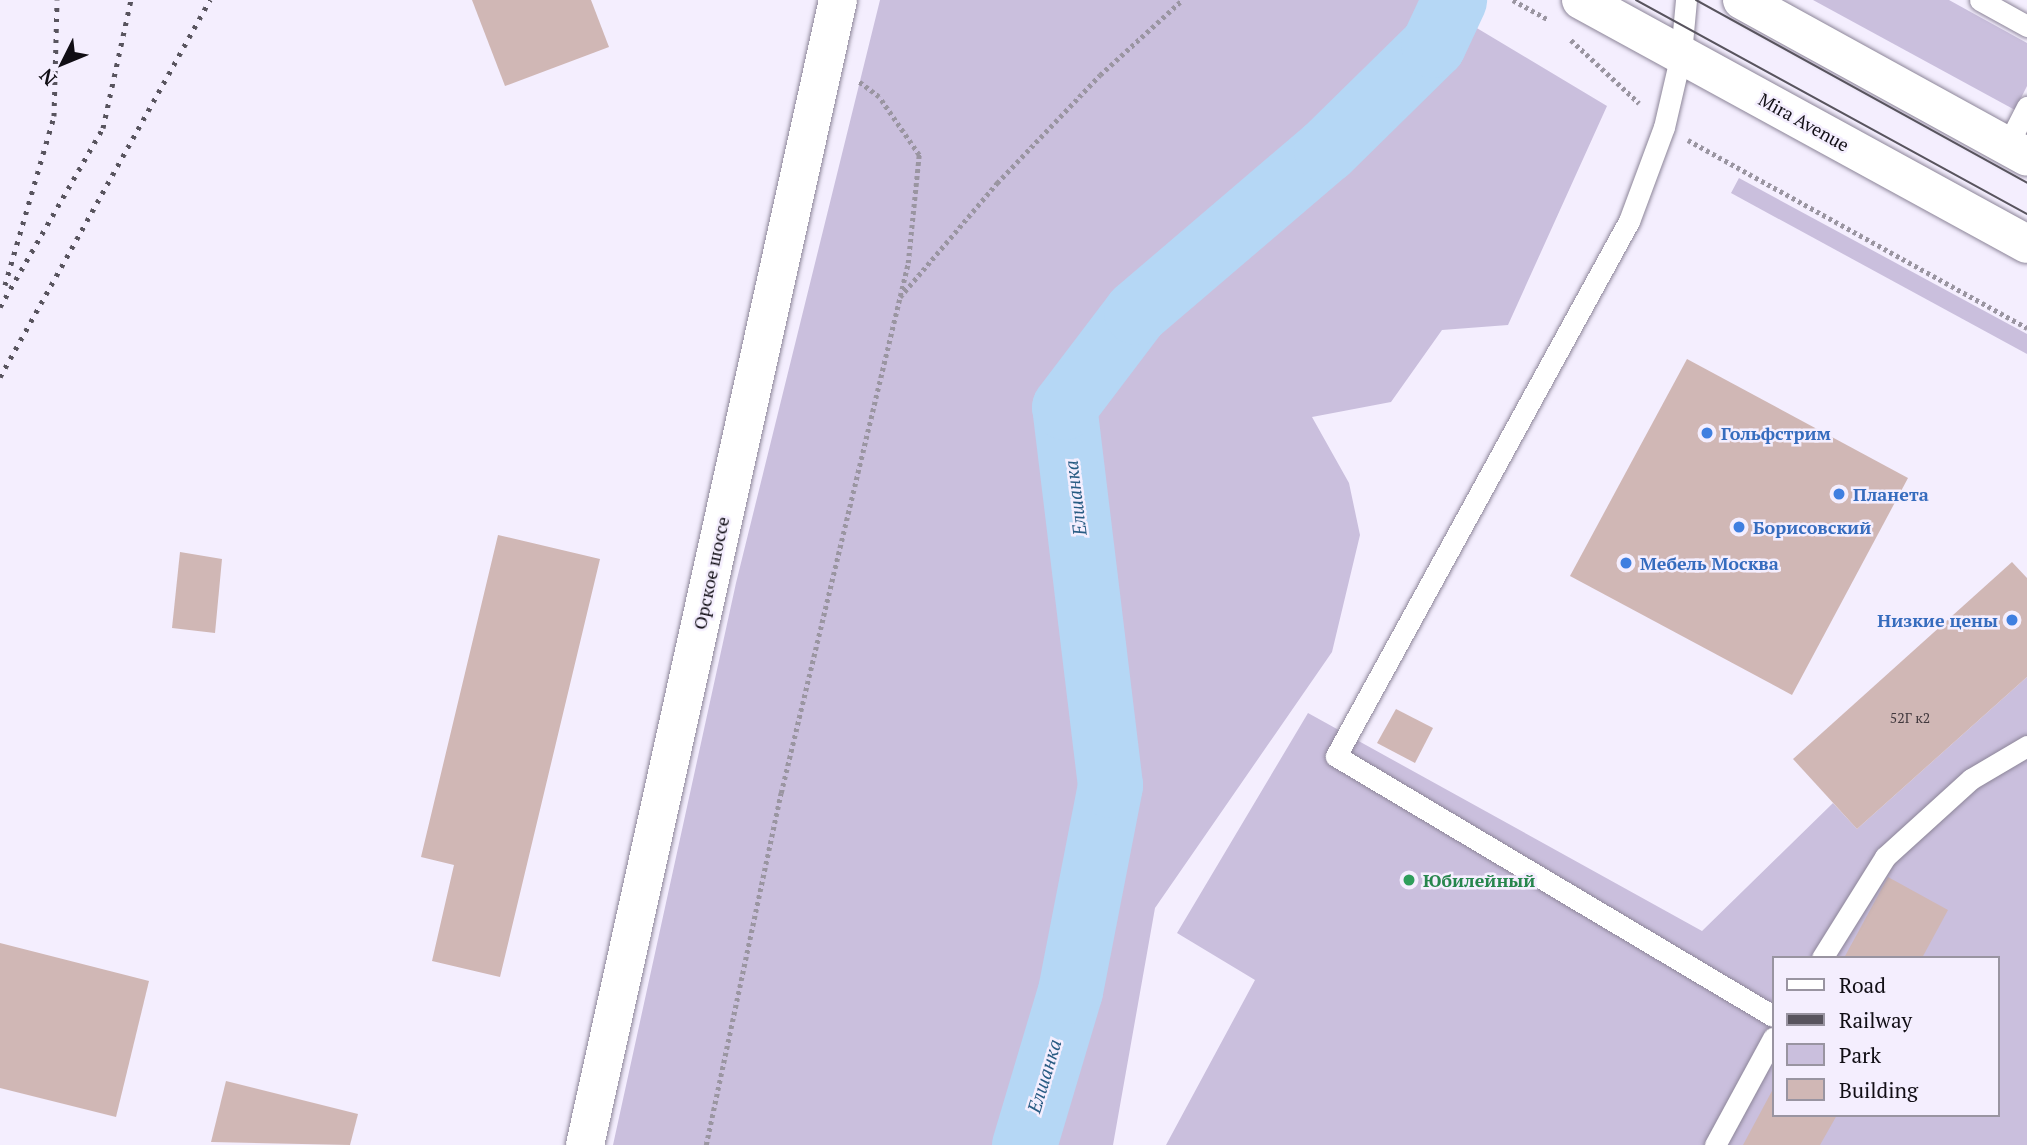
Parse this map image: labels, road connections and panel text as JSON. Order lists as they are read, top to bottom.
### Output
{
  "streets": {
    "main road": ["Mira Avenue", "Орское шоссе"]
  },
  "water": ["Елшанка"],
  "places": [
    "Гольфстрим",
    "Планета",
    "Борисовский",
    "Мебель Москва",
    "Низкие цены",
    "Юбилейный"
  ],
  "house_numbers": ["52Г к2"],
  "legend": [
    "Road",
    "Railway",
    "Park",
    "Building"
  ],
  "north": "bottom left"
}
